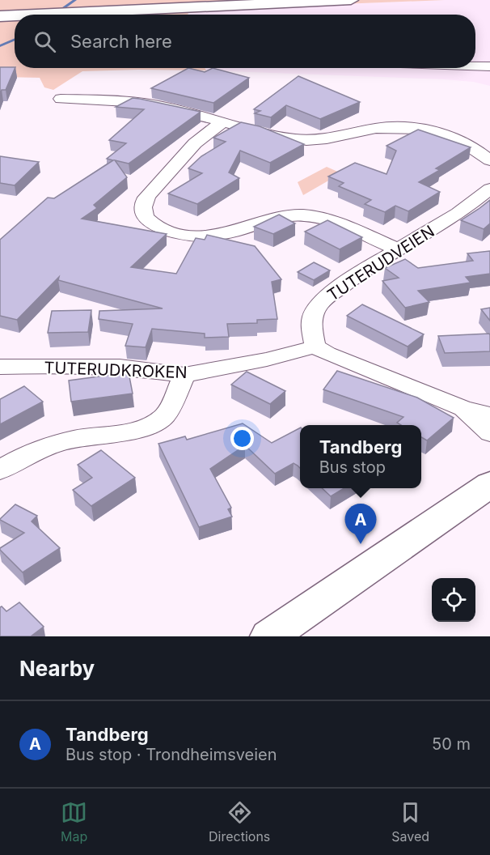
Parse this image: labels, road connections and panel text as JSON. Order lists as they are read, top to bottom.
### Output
{
  "streets": {
    "street": ["TUTERUDVEIEN", "TUTERUDKROKEN"]
  },
  "crossings": [
    ["TUTERUDVEIEN", "TUTERUDKROKEN"]
  ],
  "page": {
    "search": "Search here",
    "popup": ["Tandberg", "Bus stop"],
    "pins": "A",
    "heading": "Nearby",
    "list": [
      {
        "mark": "A",
        "name": "Tandberg",
        "note": "Bus stop · Trondheimsveien",
        "value": "50 m"
      }
    ],
    "nav": ["Map", "Directions", "Saved"]
  }
}
